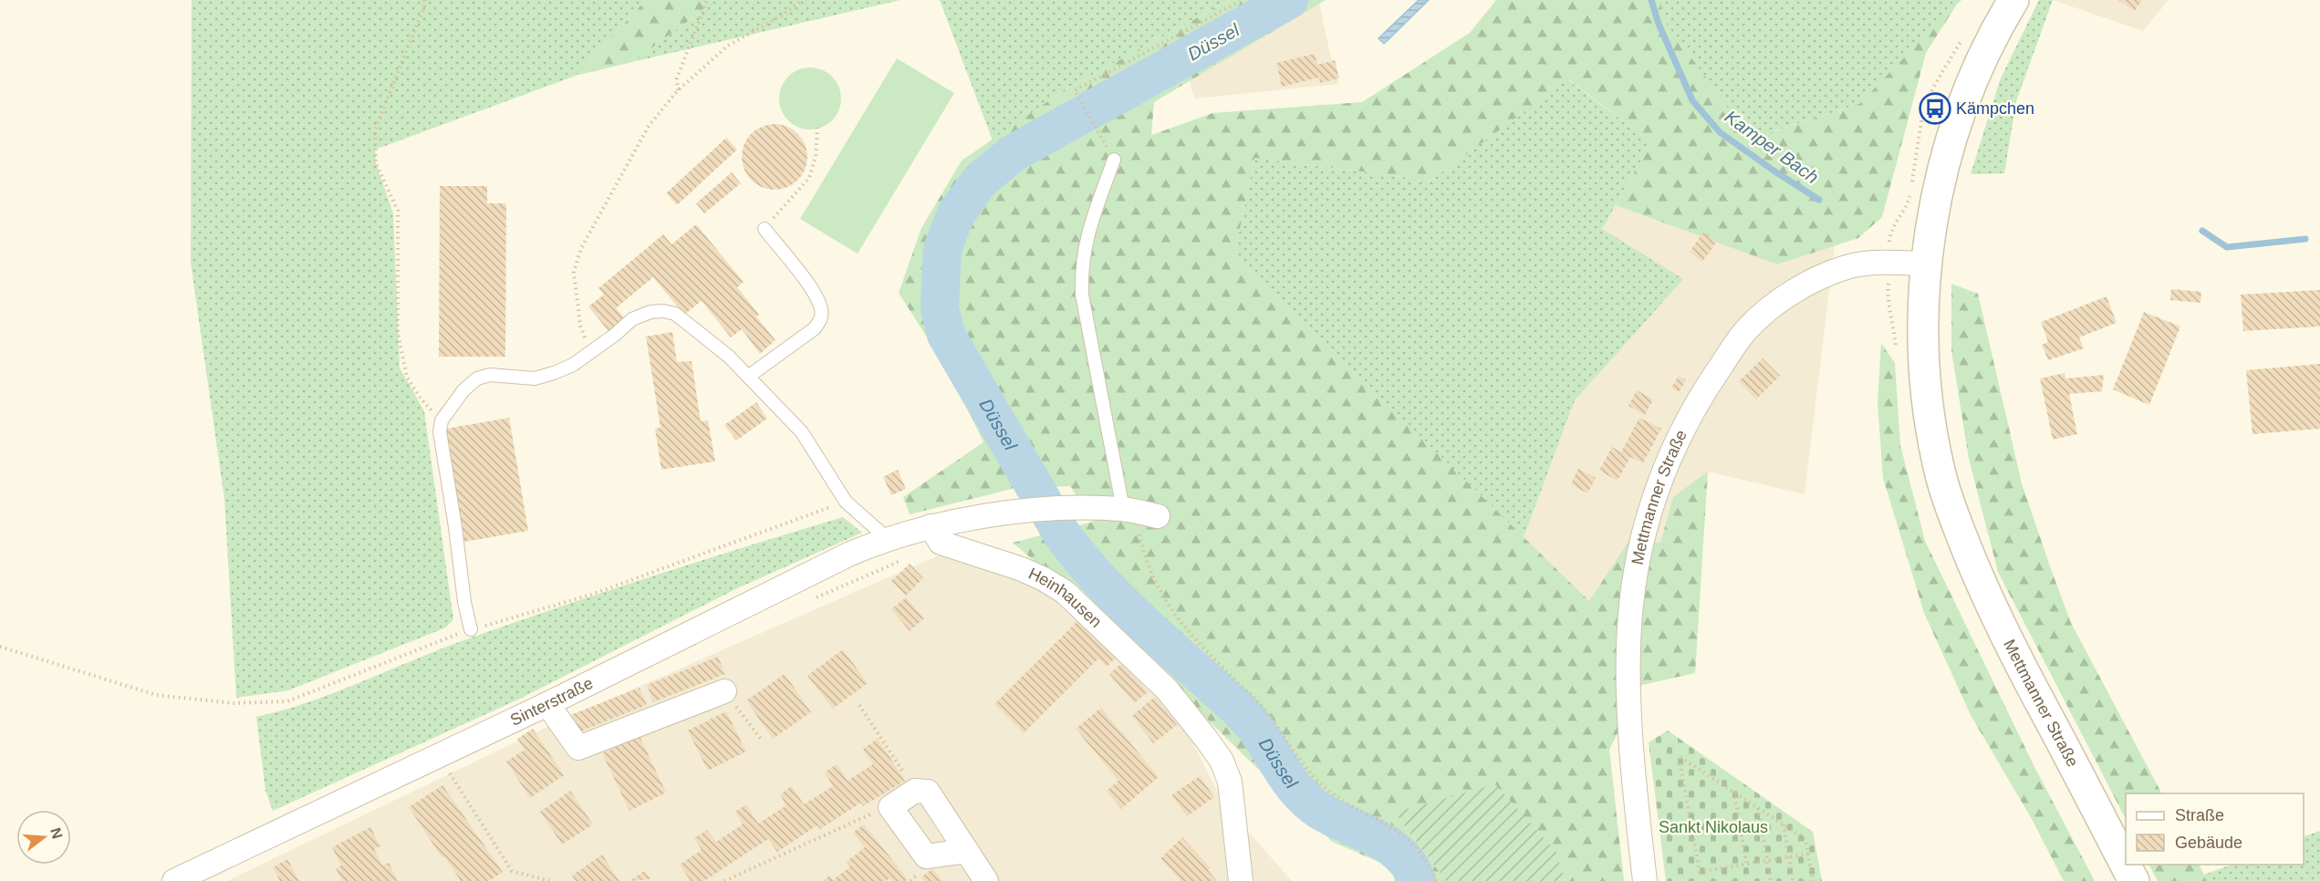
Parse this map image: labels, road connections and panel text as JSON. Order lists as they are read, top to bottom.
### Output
{
  "streets": {
    "main road": ["Mettmanner Straße"],
    "street": ["Heinhausen", "Sinterstraße"]
  },
  "crossings": [
    ["Heinhausen", "Sinterstraße"]
  ],
  "water": ["Düssel", "Kamper Bach"],
  "parks": ["Sankt Nikolaus"],
  "places": {
    "bus stop": ["Kämpchen"]
  },
  "legend": ["Straße", "Gebäude"],
  "north": "right"
}
